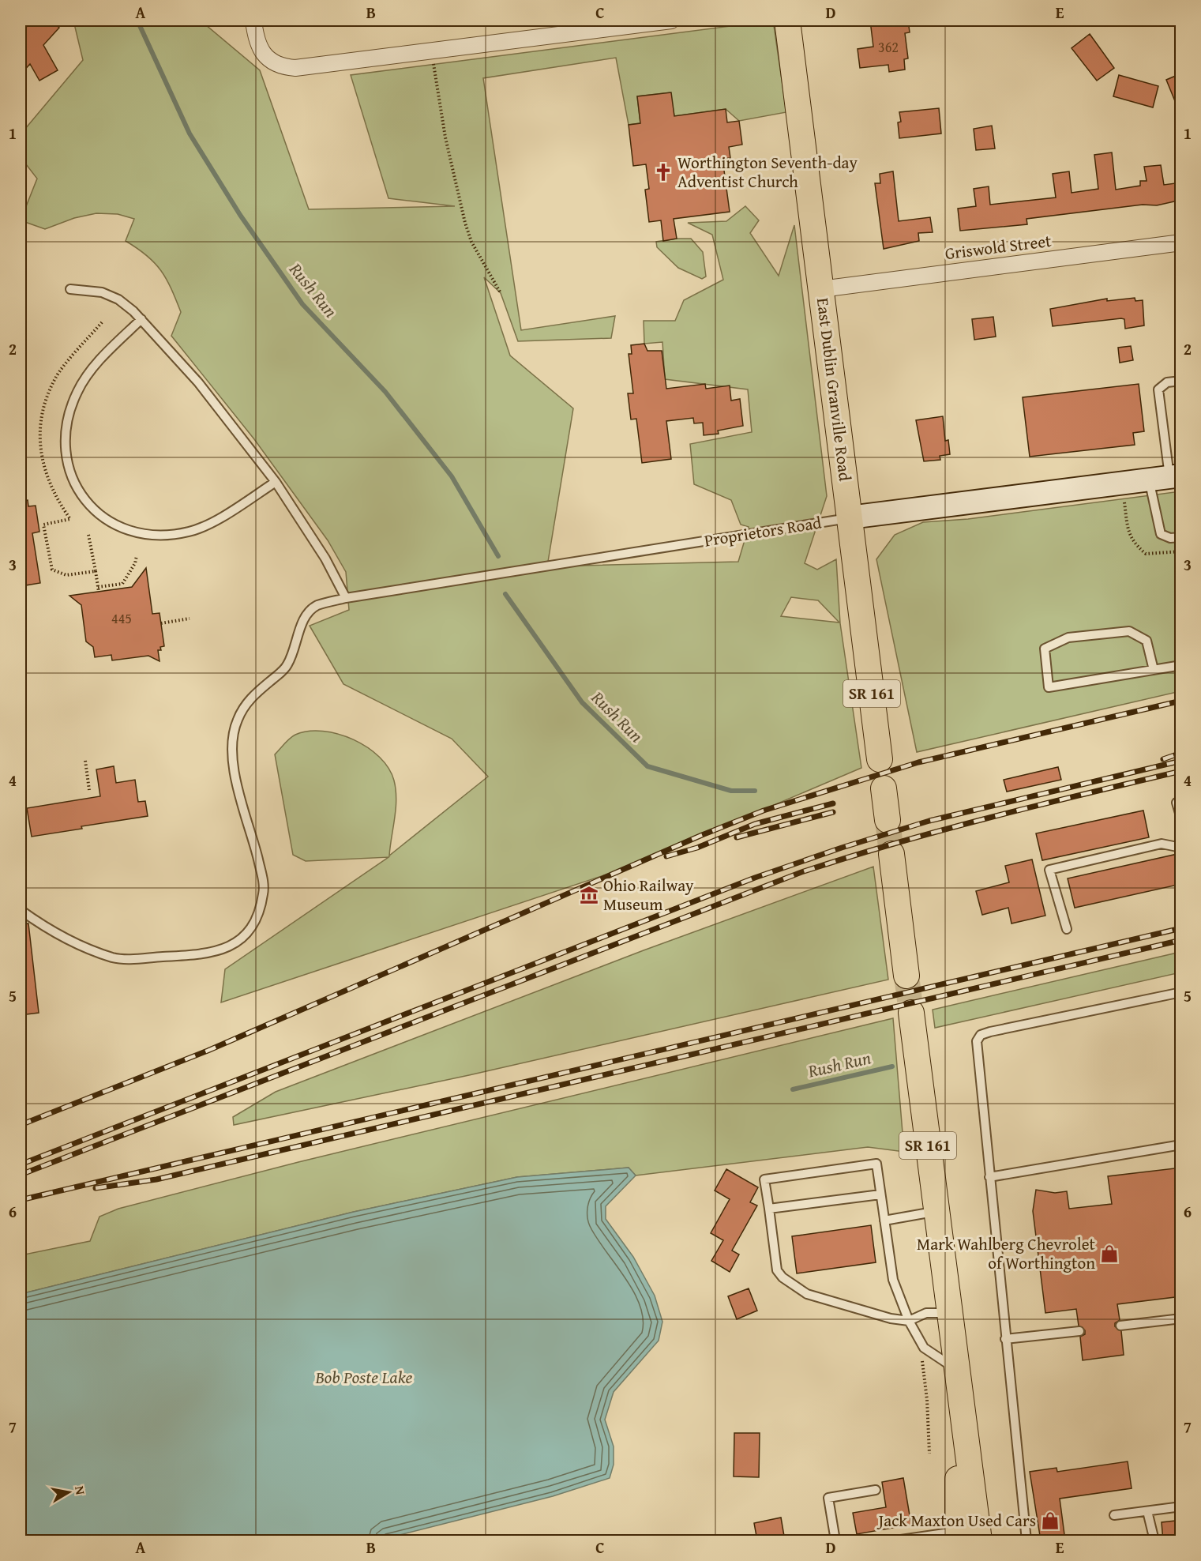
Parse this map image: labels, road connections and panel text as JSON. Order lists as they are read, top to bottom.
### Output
{
  "streets": {
    "main road": ["East Dublin Granville Road", "SR 161"],
    "street": ["Griswold Street", "Proprietors Road"]
  },
  "crossings": [
    ["Griswold Street", "East Dublin Granville Road"],
    ["East Dublin Granville Road", "Proprietors Road"]
  ],
  "water": ["Rush Run", "Bob Poste Lake"],
  "places": {
    "church": ["Worthington Seventh-day Adventist Church"],
    "museum": ["Ohio Railway Museum"],
    "shop": ["Mark Wahlberg Chevrolet of Worthington", "Jack Maxton Used Cars"]
  },
  "house_numbers": ["362", "445"],
  "north": "right",
  "grid": {
    "columns": [
      "A",
      "B",
      "C",
      "D",
      "E"
    ],
    "rows": [
      "1",
      "2",
      "3",
      "4",
      "5",
      "6",
      "7"
    ]
  }
}
